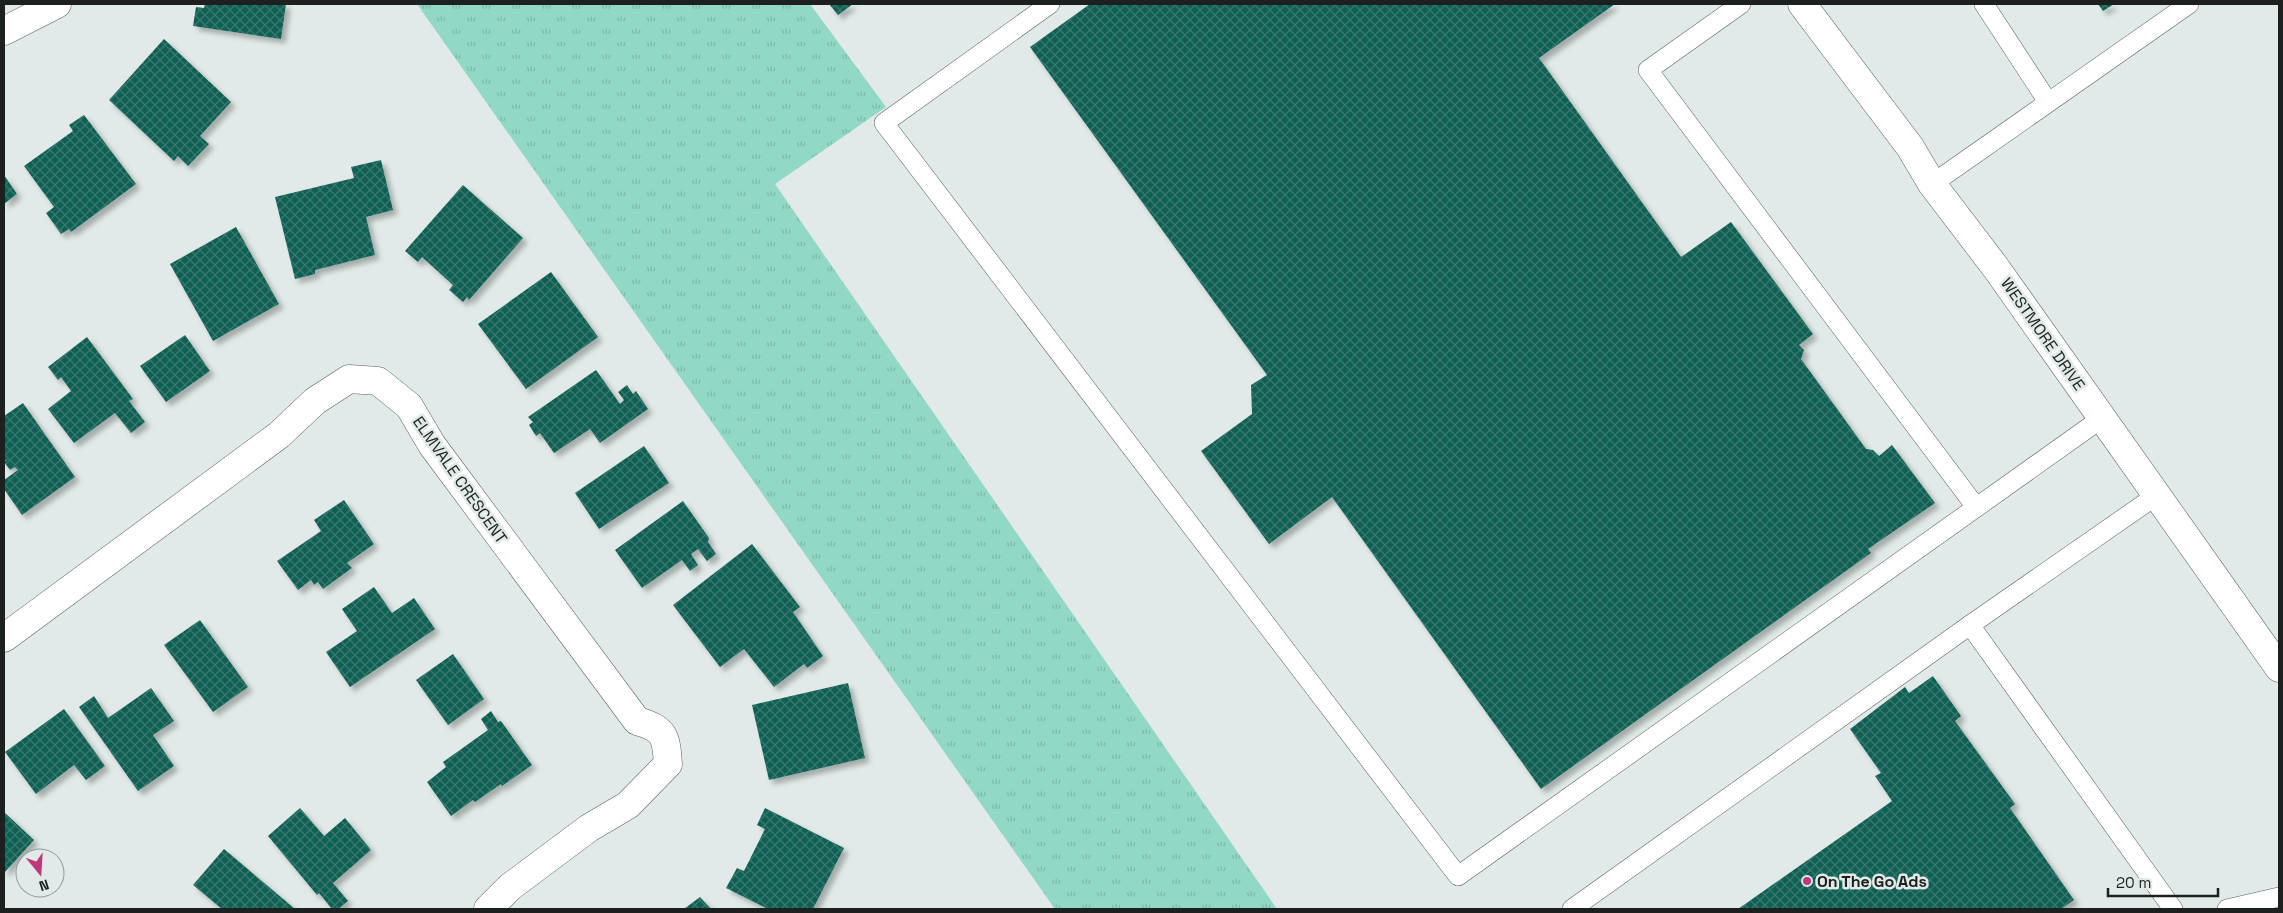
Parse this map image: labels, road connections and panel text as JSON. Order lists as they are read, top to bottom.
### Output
{
  "streets": {
    "street": ["WESTMORE DRIVE", "ELMVALE CRESCENT"]
  },
  "places": ["On The Go Ads"],
  "scale_bar": "20 m",
  "north": "bottom"
}
